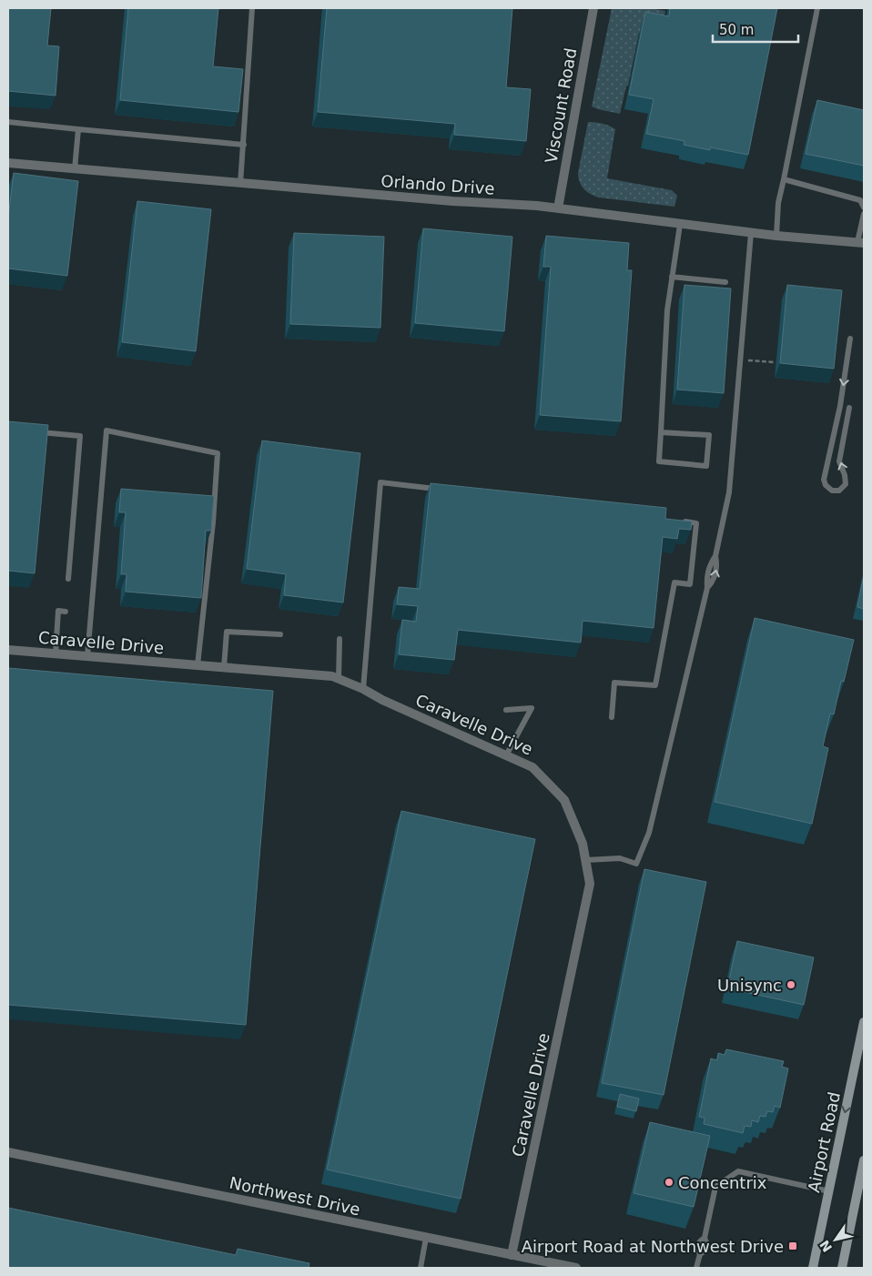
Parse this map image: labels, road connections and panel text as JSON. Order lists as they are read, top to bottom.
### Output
{
  "streets": {
    "main road": ["Airport Road"],
    "street": [
      "Viscount Road",
      "Orlando Drive",
      "Caravelle Drive",
      "Northwest Drive"
    ]
  },
  "crossings": [
    ["Viscount Road", "Orlando Drive"],
    ["Caravelle Drive", "Northwest Drive"]
  ],
  "one_way": ["Airport Road"],
  "places": {
    "other": ["Unisync", "Concentrix"],
    "transit": ["Airport Road at Northwest Drive"]
  },
  "scale_bar": "50 m",
  "north": "bottom left"
}
